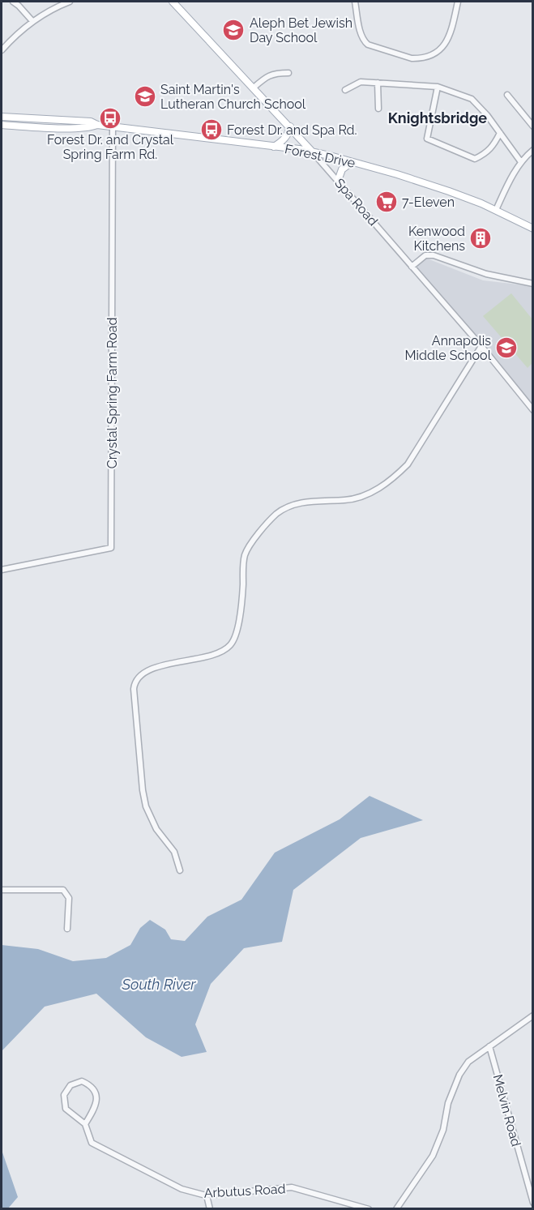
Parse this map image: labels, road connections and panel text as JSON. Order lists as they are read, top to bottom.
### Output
{
  "streets": {
    "main road": ["Forest Drive", "Spa Road"],
    "street": ["Crystal Spring Farm Road", "Melvin Road", "Arbutus Road"]
  },
  "crossings": [
    ["Forest Drive", "Spa Road"],
    ["Forest Drive", "Crystal Spring Farm Road"]
  ],
  "districts": ["Knightsbridge"],
  "water": ["South River"],
  "places": {
    "school or university": ["Aleph Bet Jewish Day School", "Saint Martin's Lutheran Church School", "Annapolis Middle School"],
    "bus stop": ["Forest Dr. and Crystal Spring Farm Rd.", "Forest Dr. and Spa Rd."],
    "supermarket": ["7-Eleven"],
    "building": ["Kenwood Kitchens"]
  }
}
